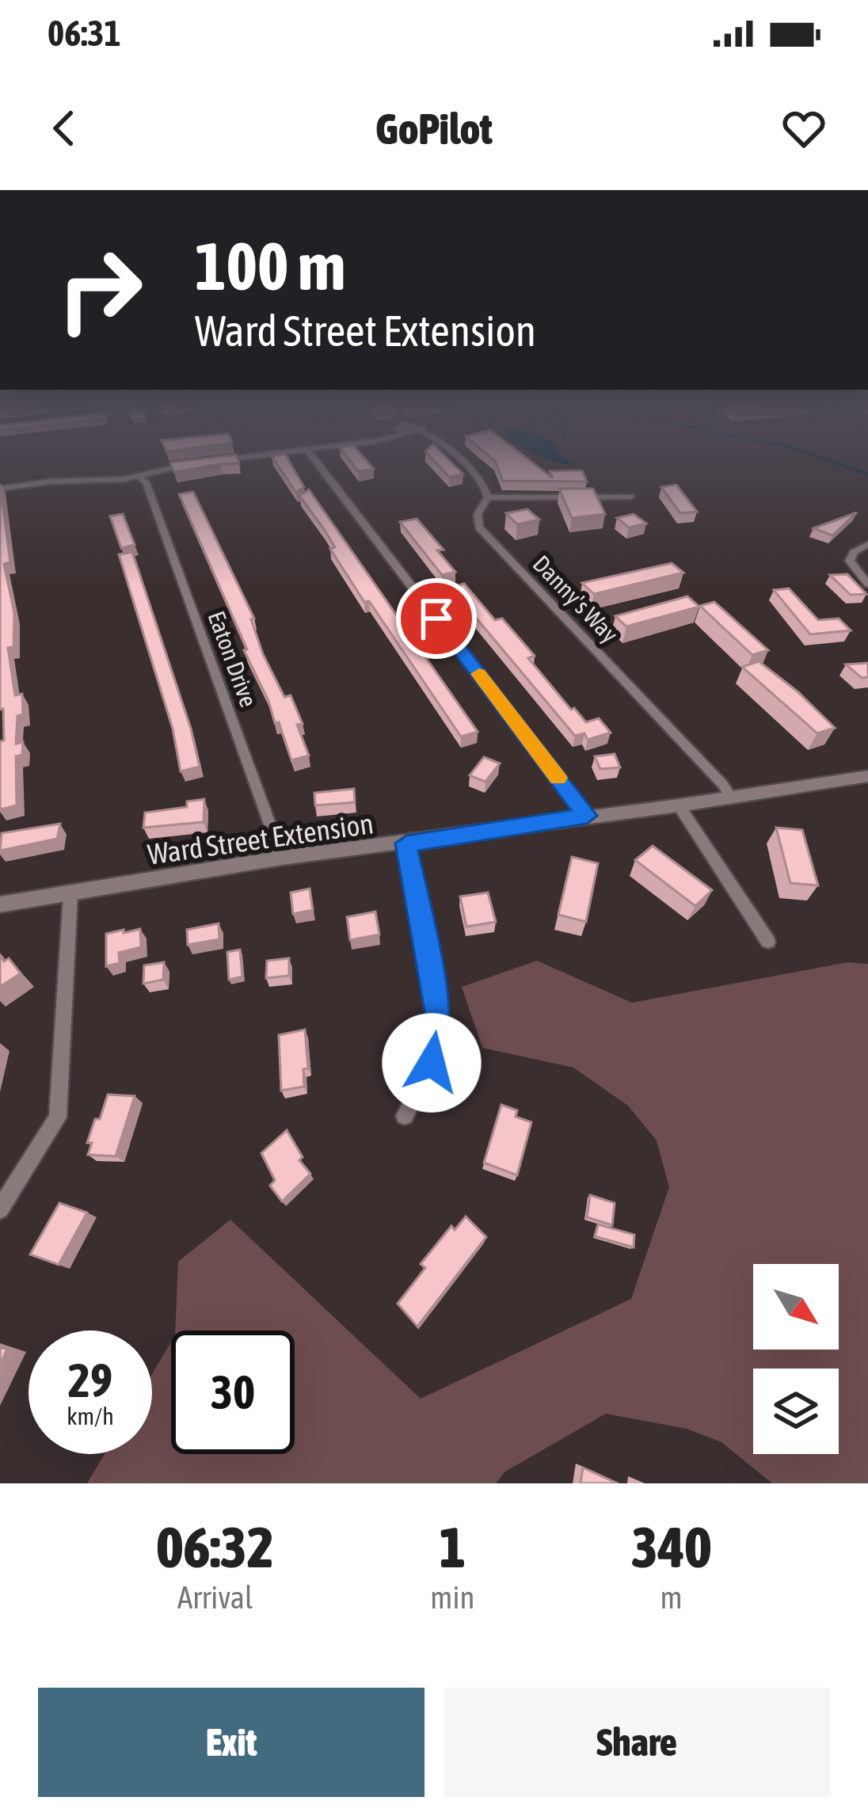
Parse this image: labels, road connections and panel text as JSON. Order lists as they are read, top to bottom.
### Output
{
  "streets": {
    "street": ["Danny's Way", "Eaton Drive", "Ward Street Extension"]
  },
  "crossings": [
    ["Danny's Way", "Ward Street Extension"],
    ["Eaton Drive", "Ward Street Extension"]
  ],
  "north": "bottom right",
  "page": {
    "status": "06:31",
    "header": "GoPilot",
    "turn": ["100 m", "Ward Street Extension"],
    "speed": "29 km/h",
    "limit": "30",
    "eta": [
      "06:32",
      "Arrival",
      "1",
      "min",
      "340",
      "m"
    ],
    "buttons": ["Exit", "Share"]
  }
}
